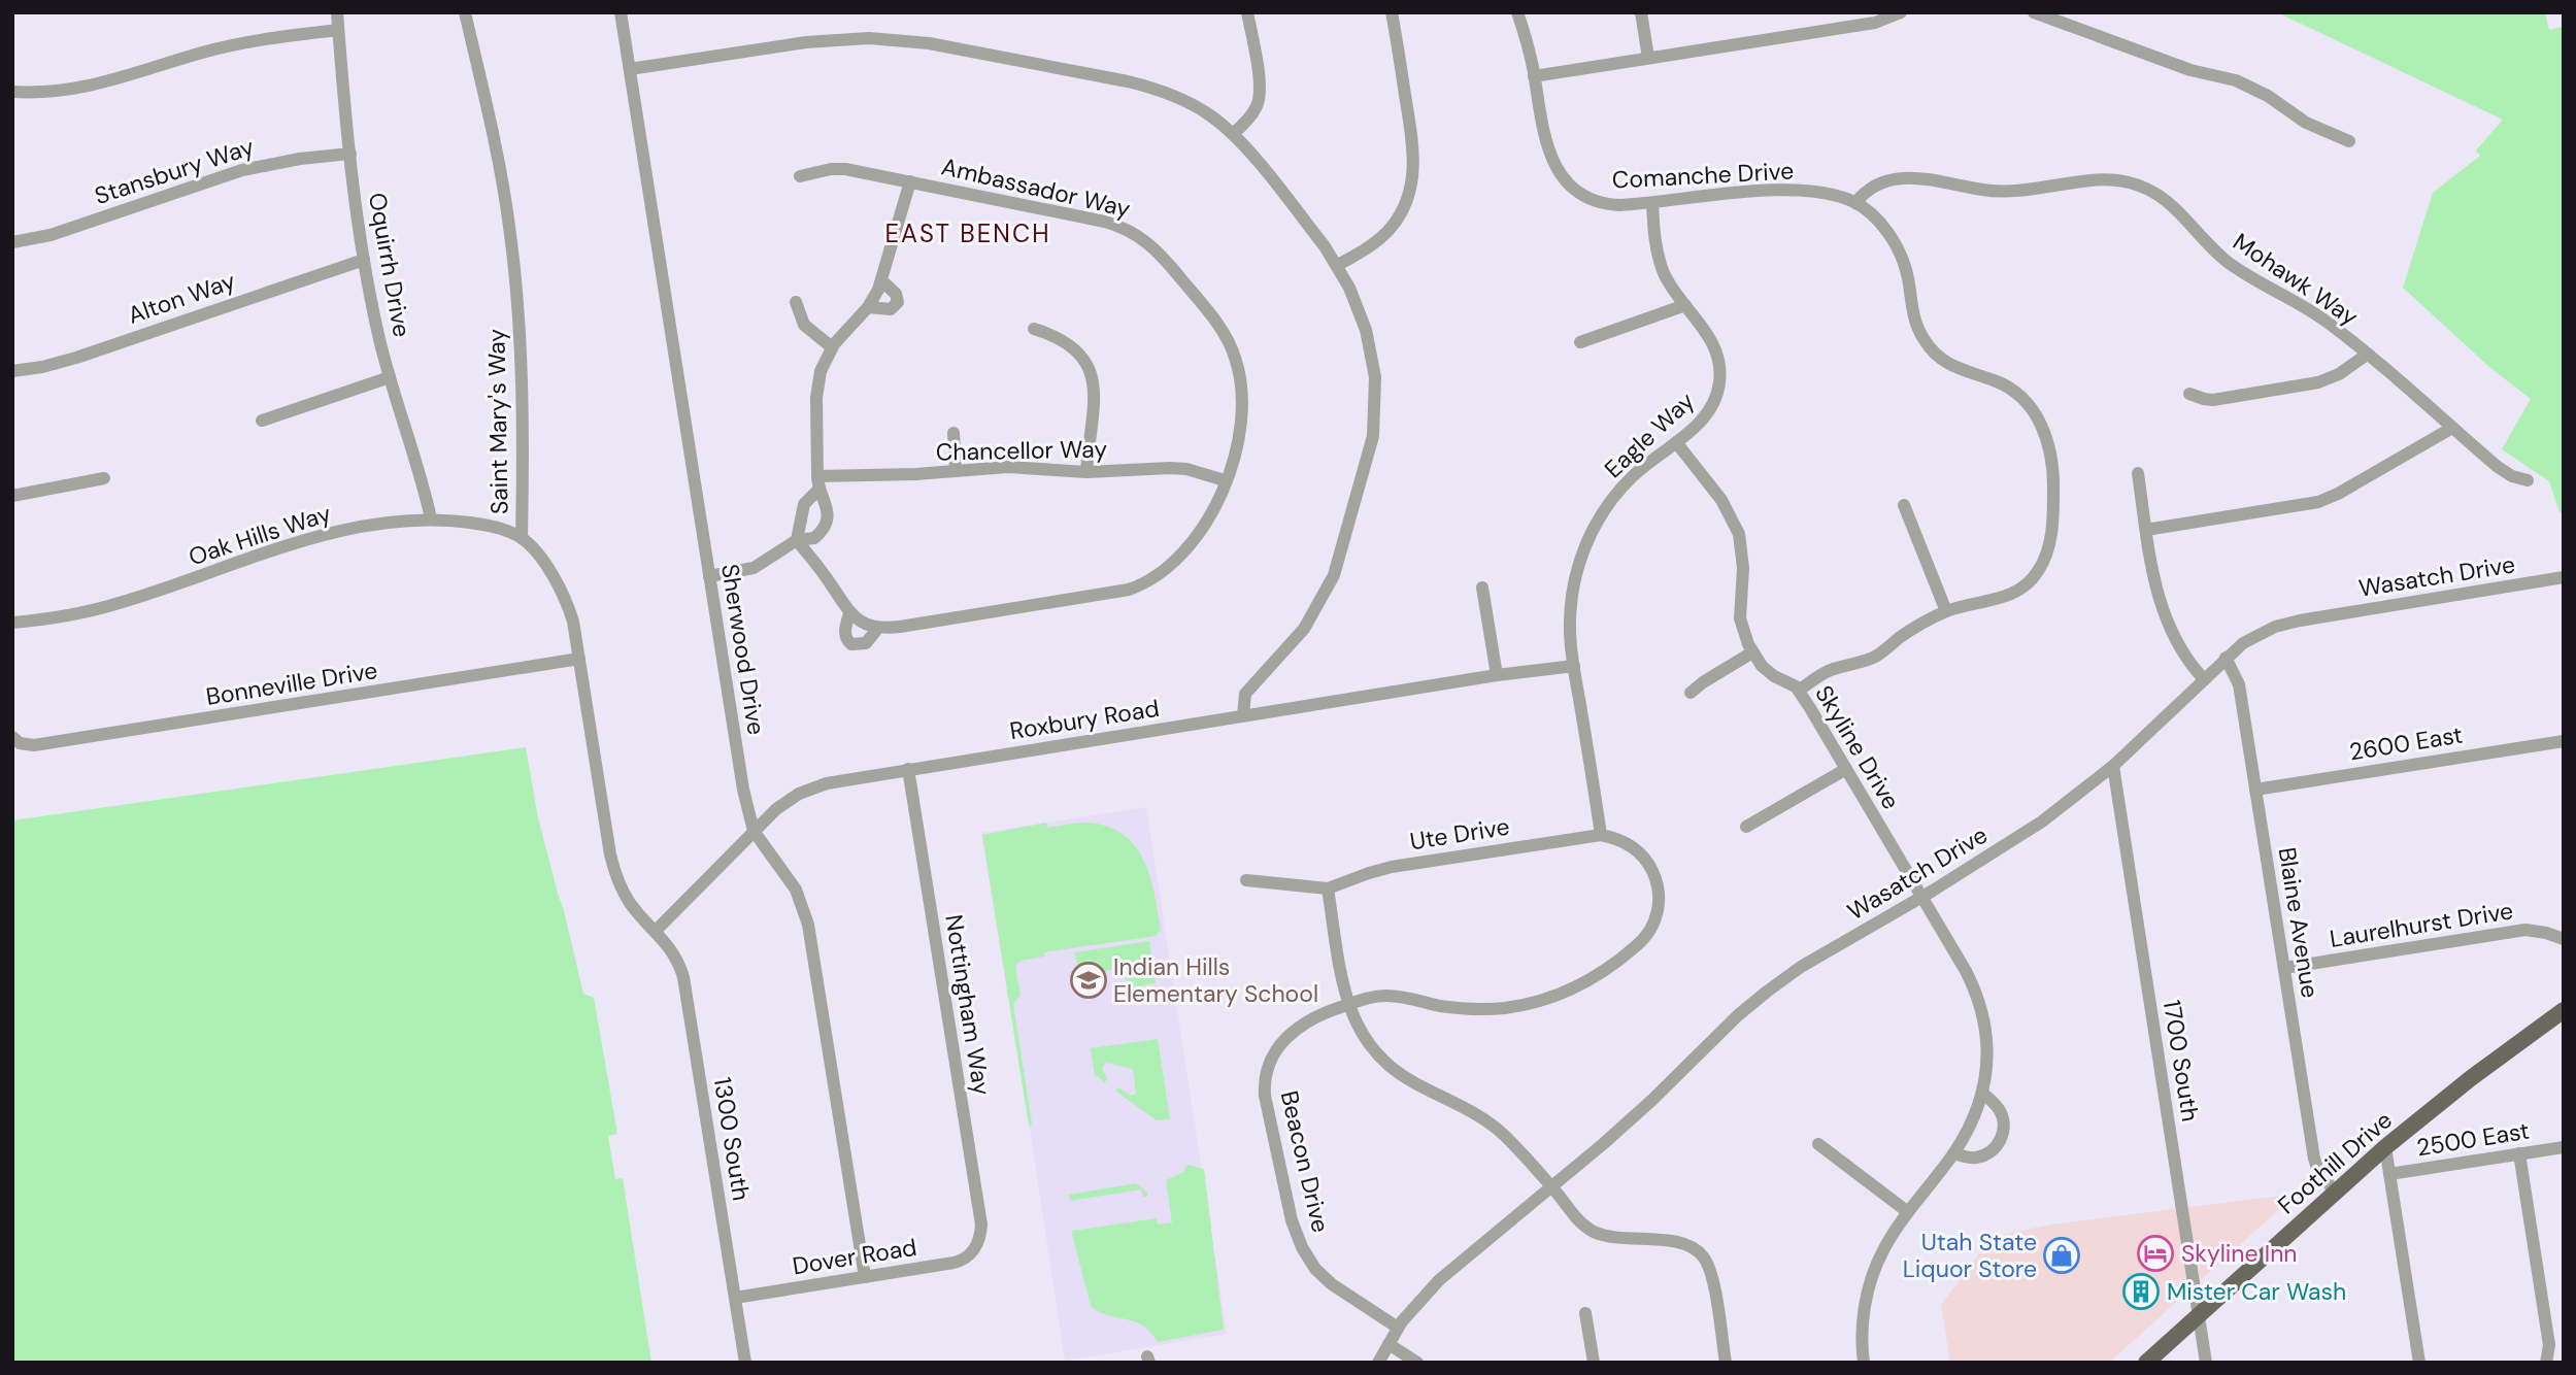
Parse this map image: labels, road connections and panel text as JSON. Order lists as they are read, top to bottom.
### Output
{
  "streets": {
    "main road": ["Foothill Drive"],
    "street": [
      "Stansbury Way",
      "Comanche Drive",
      "Ambassador Way",
      "Oquirrh Drive",
      "Mohawk Way",
      "Alton Way",
      "Saint Mary's Way",
      "Eagle Way",
      "Chancellor Way",
      "Oak Hills Way",
      "Wasatch Drive",
      "Sherwood Drive",
      "Bonneville Drive",
      "Roxbury Road",
      "2600 East",
      "Skyline Drive",
      "Ute Drive",
      "Blaine Avenue",
      "Laurelhurst Drive",
      "Nottingham Way",
      "1700 South",
      "1300 South",
      "2500 East",
      "Beacon Drive",
      "Dover Road"
    ]
  },
  "crossings": [
    ["Stansbury Way", "Oquirrh Drive"],
    ["Comanche Drive", "Mohawk Way"],
    ["Comanche Drive", "Eagle Way"],
    ["Comanche Drive", "Skyline Drive"],
    ["Ambassador Way", "Chancellor Way"],
    ["Oquirrh Drive", "Alton Way"],
    ["Oquirrh Drive", "Oak Hills Way"],
    ["Saint Mary's Way", "Oak Hills Way"],
    ["Saint Mary's Way", "Bonneville Drive"],
    ["Saint Mary's Way", "Roxbury Road"],
    ["Saint Mary's Way", "1300 South"],
    ["Eagle Way", "Roxbury Road"],
    ["Eagle Way", "Skyline Drive"],
    ["Eagle Way", "Ute Drive"],
    ["Eagle Way", "Beacon Drive"],
    ["Wasatch Drive", "Skyline Drive"],
    ["Wasatch Drive", "Blaine Avenue"],
    ["Wasatch Drive", "1700 South"],
    ["Wasatch Drive", "Beacon Drive"],
    ["Sherwood Drive", "Roxbury Road"],
    ["Sherwood Drive", "Dover Road"],
    ["Roxbury Road", "Nottingham Way"],
    ["Roxbury Road", "1300 South"],
    ["2600 East", "Blaine Avenue"],
    ["Ute Drive", "Beacon Drive"],
    ["Blaine Avenue", "Laurelhurst Drive"],
    ["Blaine Avenue", "Foothill Drive"],
    ["Nottingham Way", "Dover Road"],
    ["1700 South", "Foothill Drive"],
    ["1300 South", "Dover Road"]
  ],
  "districts": ["EAST BENCH"],
  "places": {
    "school or university": ["Indian Hills Elementary School"],
    "hotel": ["Skyline Inn"],
    "shop": ["Utah State Liquor Store"],
    "building": ["Mister Car Wash"]
  }
}
